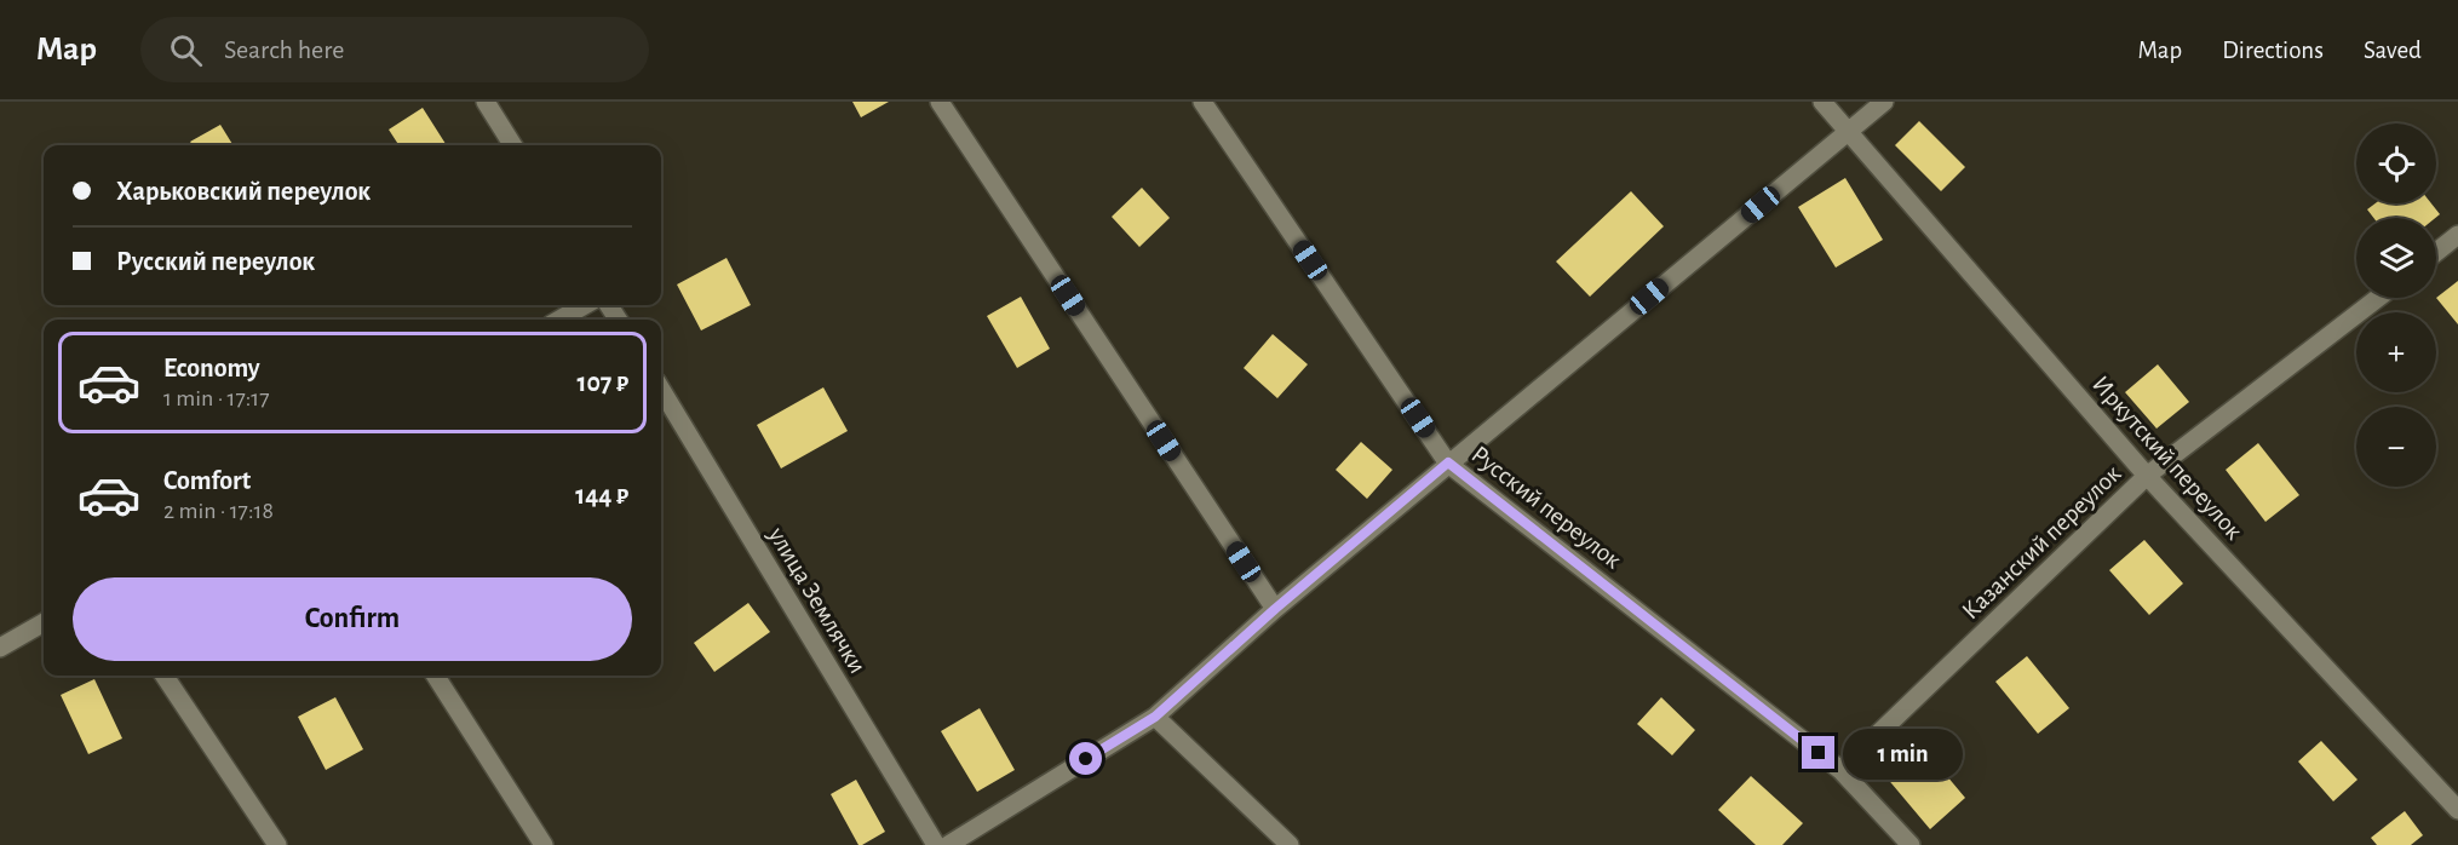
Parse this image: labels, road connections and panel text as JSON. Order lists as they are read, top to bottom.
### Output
{
  "streets": {
    "street": [
      "Иркутский переулок",
      "Русский переулок",
      "Казанский переулок",
      "улица Землячки"
    ]
  },
  "crossings": [
    ["Иркутский переулок", "Казанский переулок"],
    ["Русский переулок", "Казанский переулок"]
  ],
  "page": {
    "header": "Map",
    "search": "Search here",
    "nav": ["Map", "Directions", "Saved"],
    "map_buttons": ["+", "−"],
    "banner": ["Харьковский переулок", "Русский переулок"],
    "list": [
      {
        "name": "Economy",
        "note": "1 min · 17:17",
        "value": "107 ₽"
      },
      {
        "name": "Comfort",
        "note": "2 min · 17:18",
        "value": "144 ₽"
      }
    ],
    "buttons": "Confirm",
    "bubble": "1 min"
  }
}
